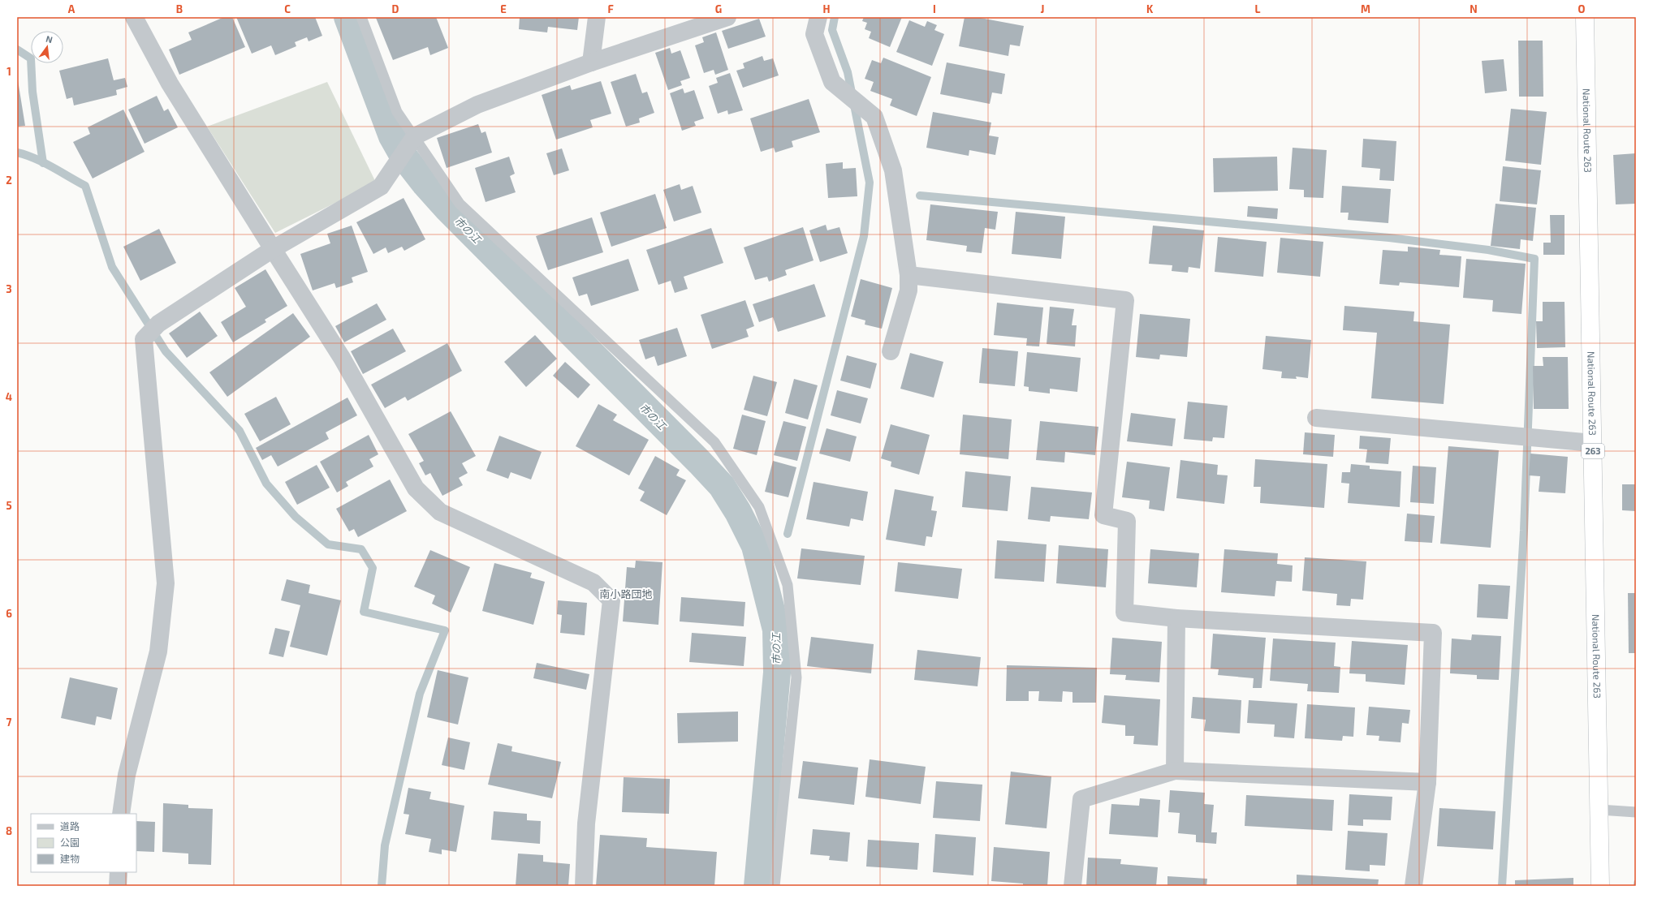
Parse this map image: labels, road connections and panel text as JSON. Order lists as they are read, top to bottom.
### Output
{
  "streets": {
    "highway": ["National Route 263", "263"]
  },
  "districts": ["南小路団地"],
  "water": ["市の江"],
  "legend": ["道路", "公園", "建物"],
  "north": "top",
  "grid": {
    "columns": [
      "A",
      "B",
      "C",
      "D",
      "E",
      "F",
      "G",
      "H",
      "I",
      "J",
      "K",
      "L",
      "M",
      "N",
      "O"
    ],
    "rows": [
      "1",
      "2",
      "3",
      "4",
      "5",
      "6",
      "7",
      "8"
    ]
  }
}
